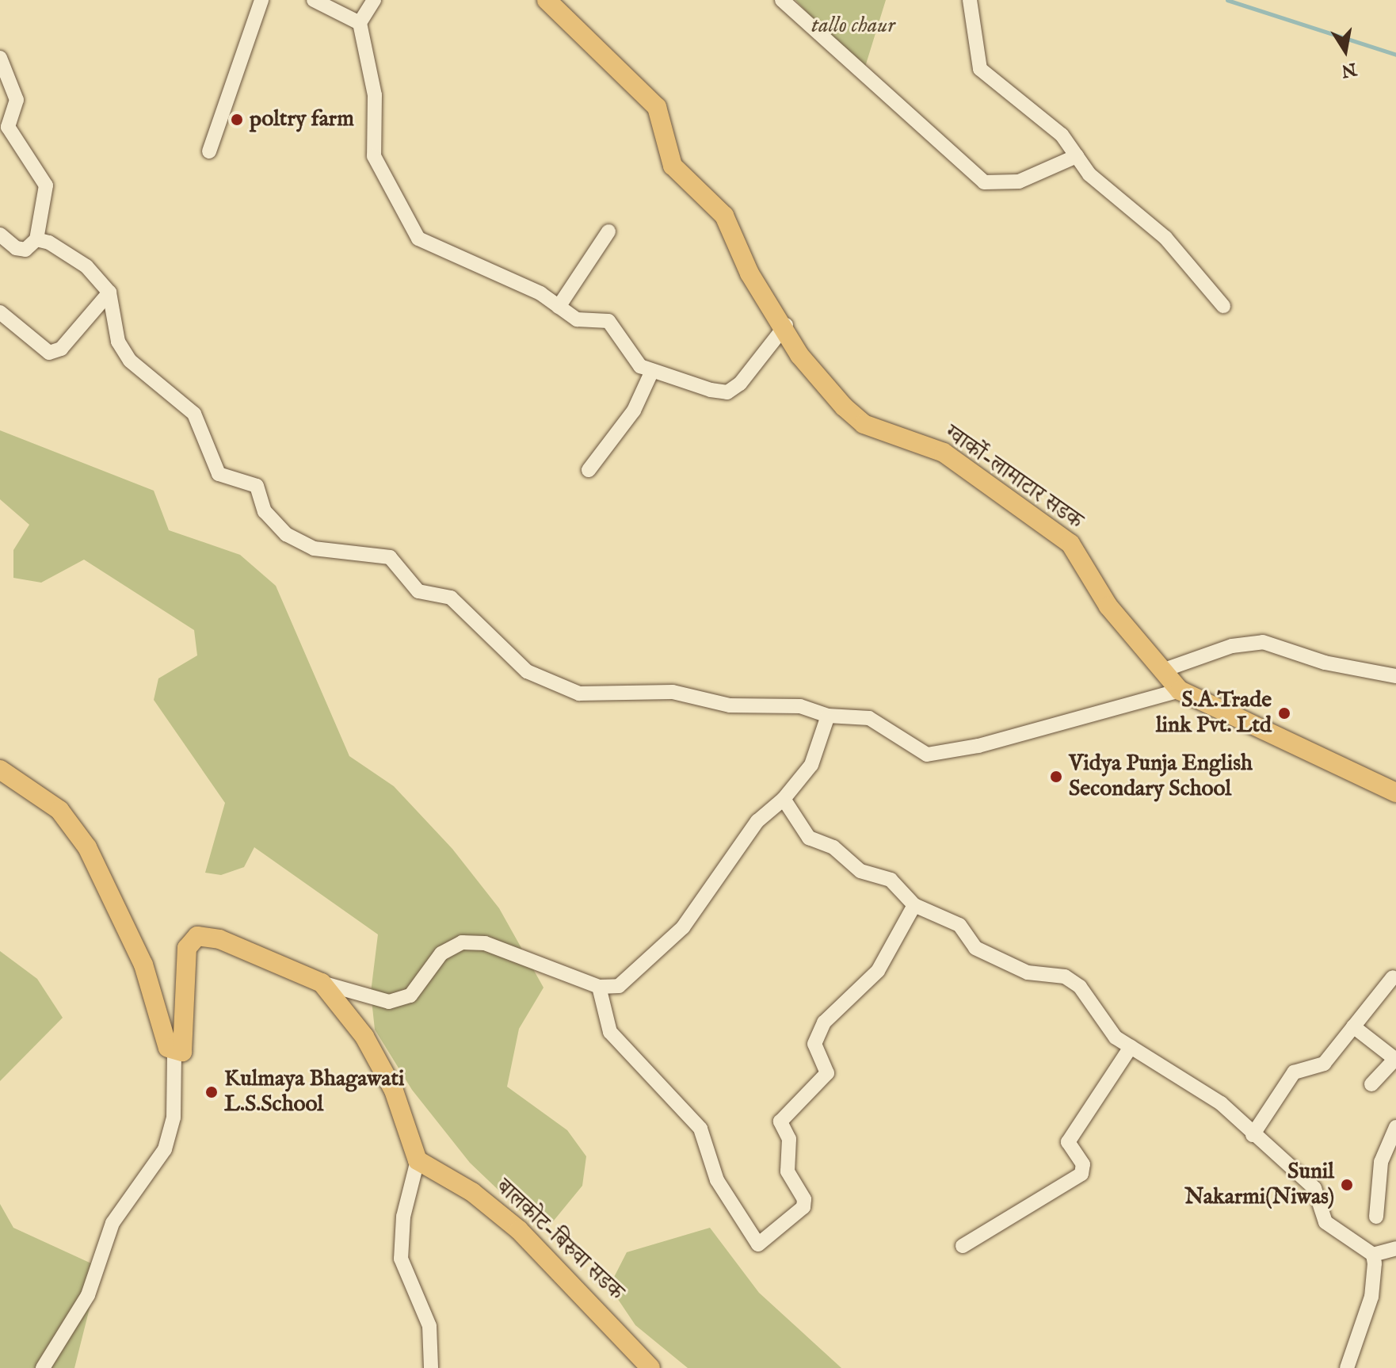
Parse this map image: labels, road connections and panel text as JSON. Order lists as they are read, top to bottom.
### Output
{
  "streets": {
    "main road": ["ग्वार्को-लामाटार सडक", "बालकोट-बिरुवा सडक"]
  },
  "parks": ["tallo chaur"],
  "places": [
    "poltry farm",
    "S.A.Trade link Pvt. Ltd",
    "Vidya Punja English Secondary School",
    "Kulmaya Bhagawati L.S.School",
    "Sunil Nakarmi(Niwas)"
  ],
  "north": "bottom"
}
